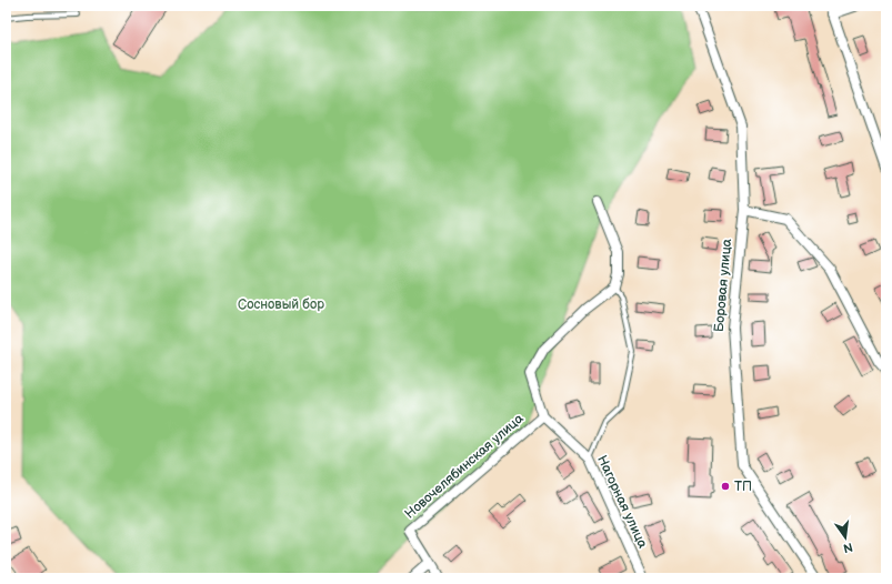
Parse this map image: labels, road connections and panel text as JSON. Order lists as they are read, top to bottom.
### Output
{
  "streets": {
    "street": ["Боровая улица", "Новочелябинская улица", "Нагорная улица"]
  },
  "crossings": [
    ["Новочелябинская улица", "Нагорная улица"]
  ],
  "parks": ["Сосновый бор"],
  "places": ["ТП"],
  "north": "bottom"
}
